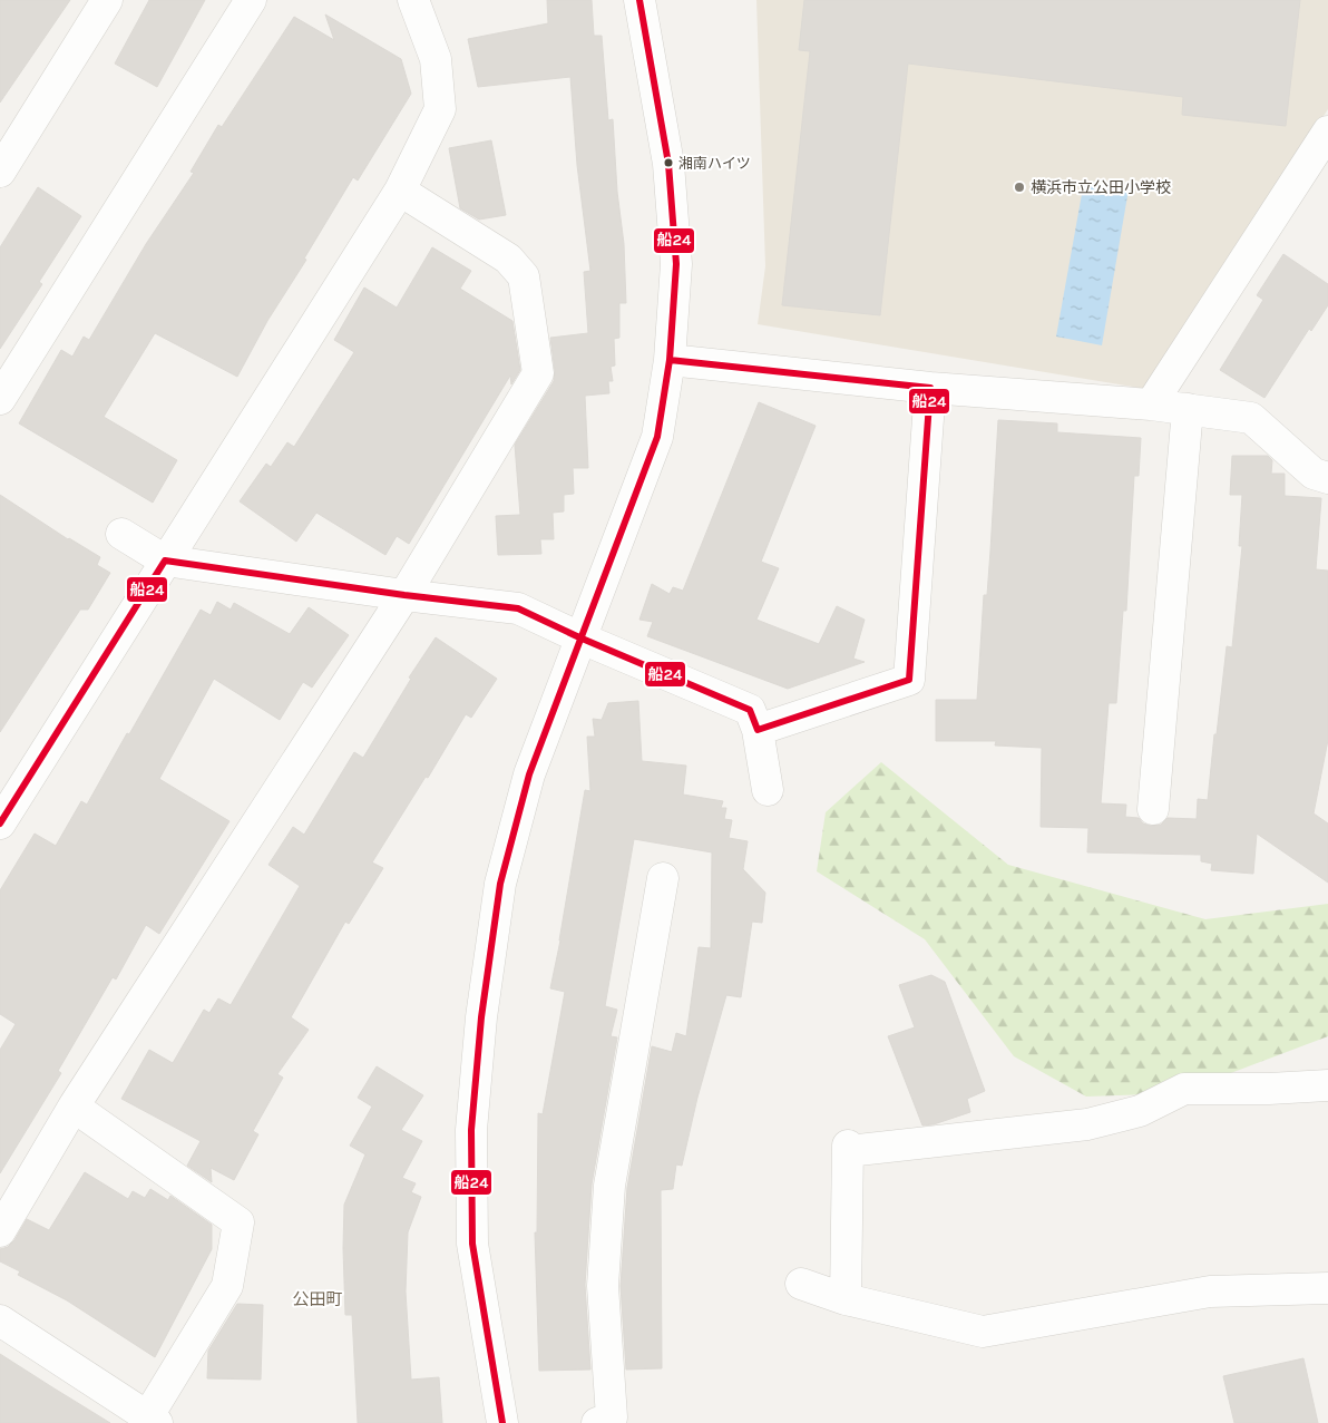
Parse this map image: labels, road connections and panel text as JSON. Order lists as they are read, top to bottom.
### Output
{
  "districts": ["公田町"],
  "places": ["湘南ハイツ", "横浜市立公田小学校"],
  "lines": ["transit line 船24"]
}
